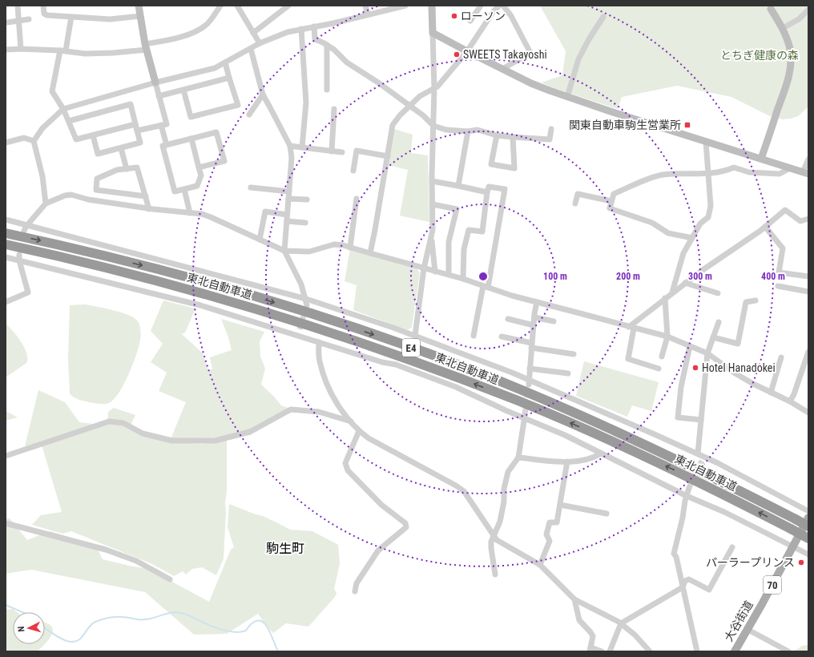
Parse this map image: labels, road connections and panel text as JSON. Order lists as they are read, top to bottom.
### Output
{
  "streets": {
    "highway": ["東北自動車道", "E4"],
    "main road": ["70", "大谷街道"]
  },
  "districts": ["駒生町"],
  "parks": ["とちぎ健康の森"],
  "places": {
    "other": [
      "ローソン",
      "SWEETS Takayoshi",
      "Hotel Hanadokei",
      "パーラープリンス"
    ],
    "transit": ["関東自動車駒生営業所"]
  },
  "north": "left",
  "rings": [
    "100 m",
    "200 m",
    "300 m",
    "400 m"
  ]
}
